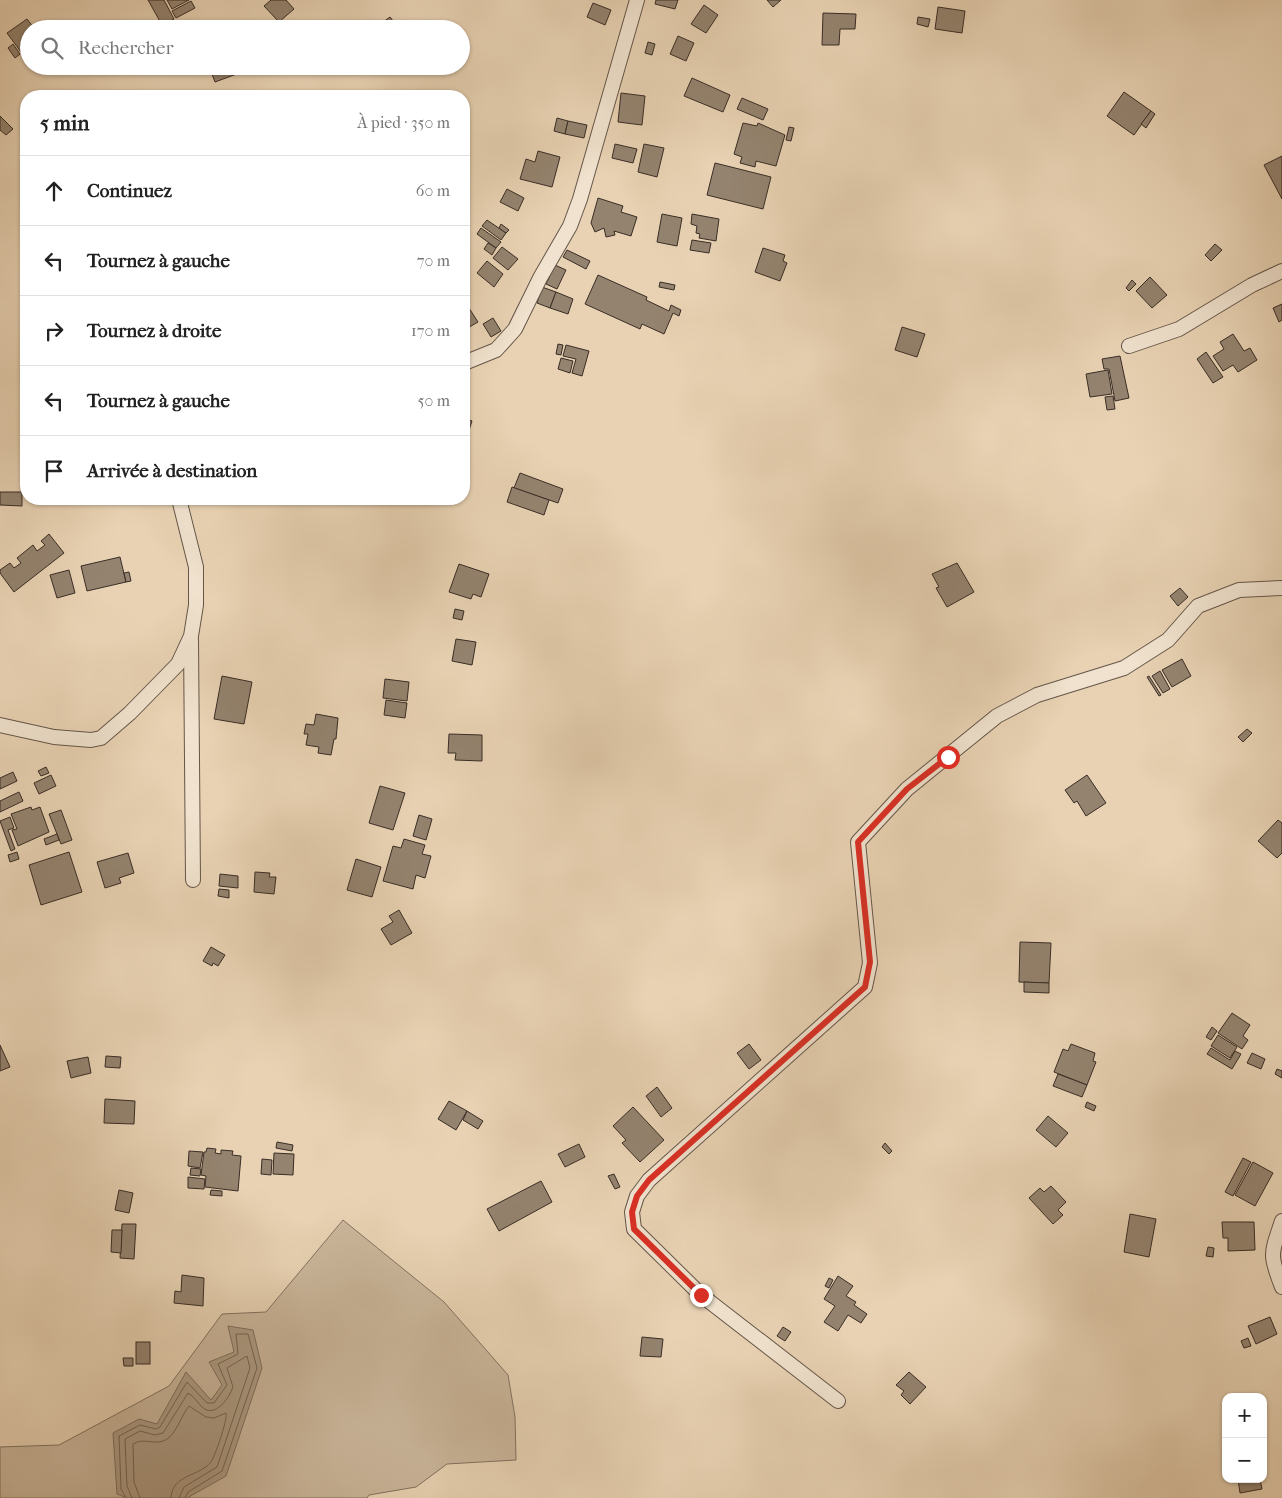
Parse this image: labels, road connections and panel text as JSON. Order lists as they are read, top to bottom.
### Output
{
  "page": {
    "search": "Rechercher",
    "heading": ["5 min", "À pied · 350 m"],
    "list": [
      ["Continuez", "60 m"],
      ["Tournez à gauche", "70 m"],
      ["Tournez à droite", "170 m"],
      ["Tournez à gauche", "50 m"],
      "Arrivée à destination"
    ],
    "map_buttons": ["+", "−"]
  }
}
